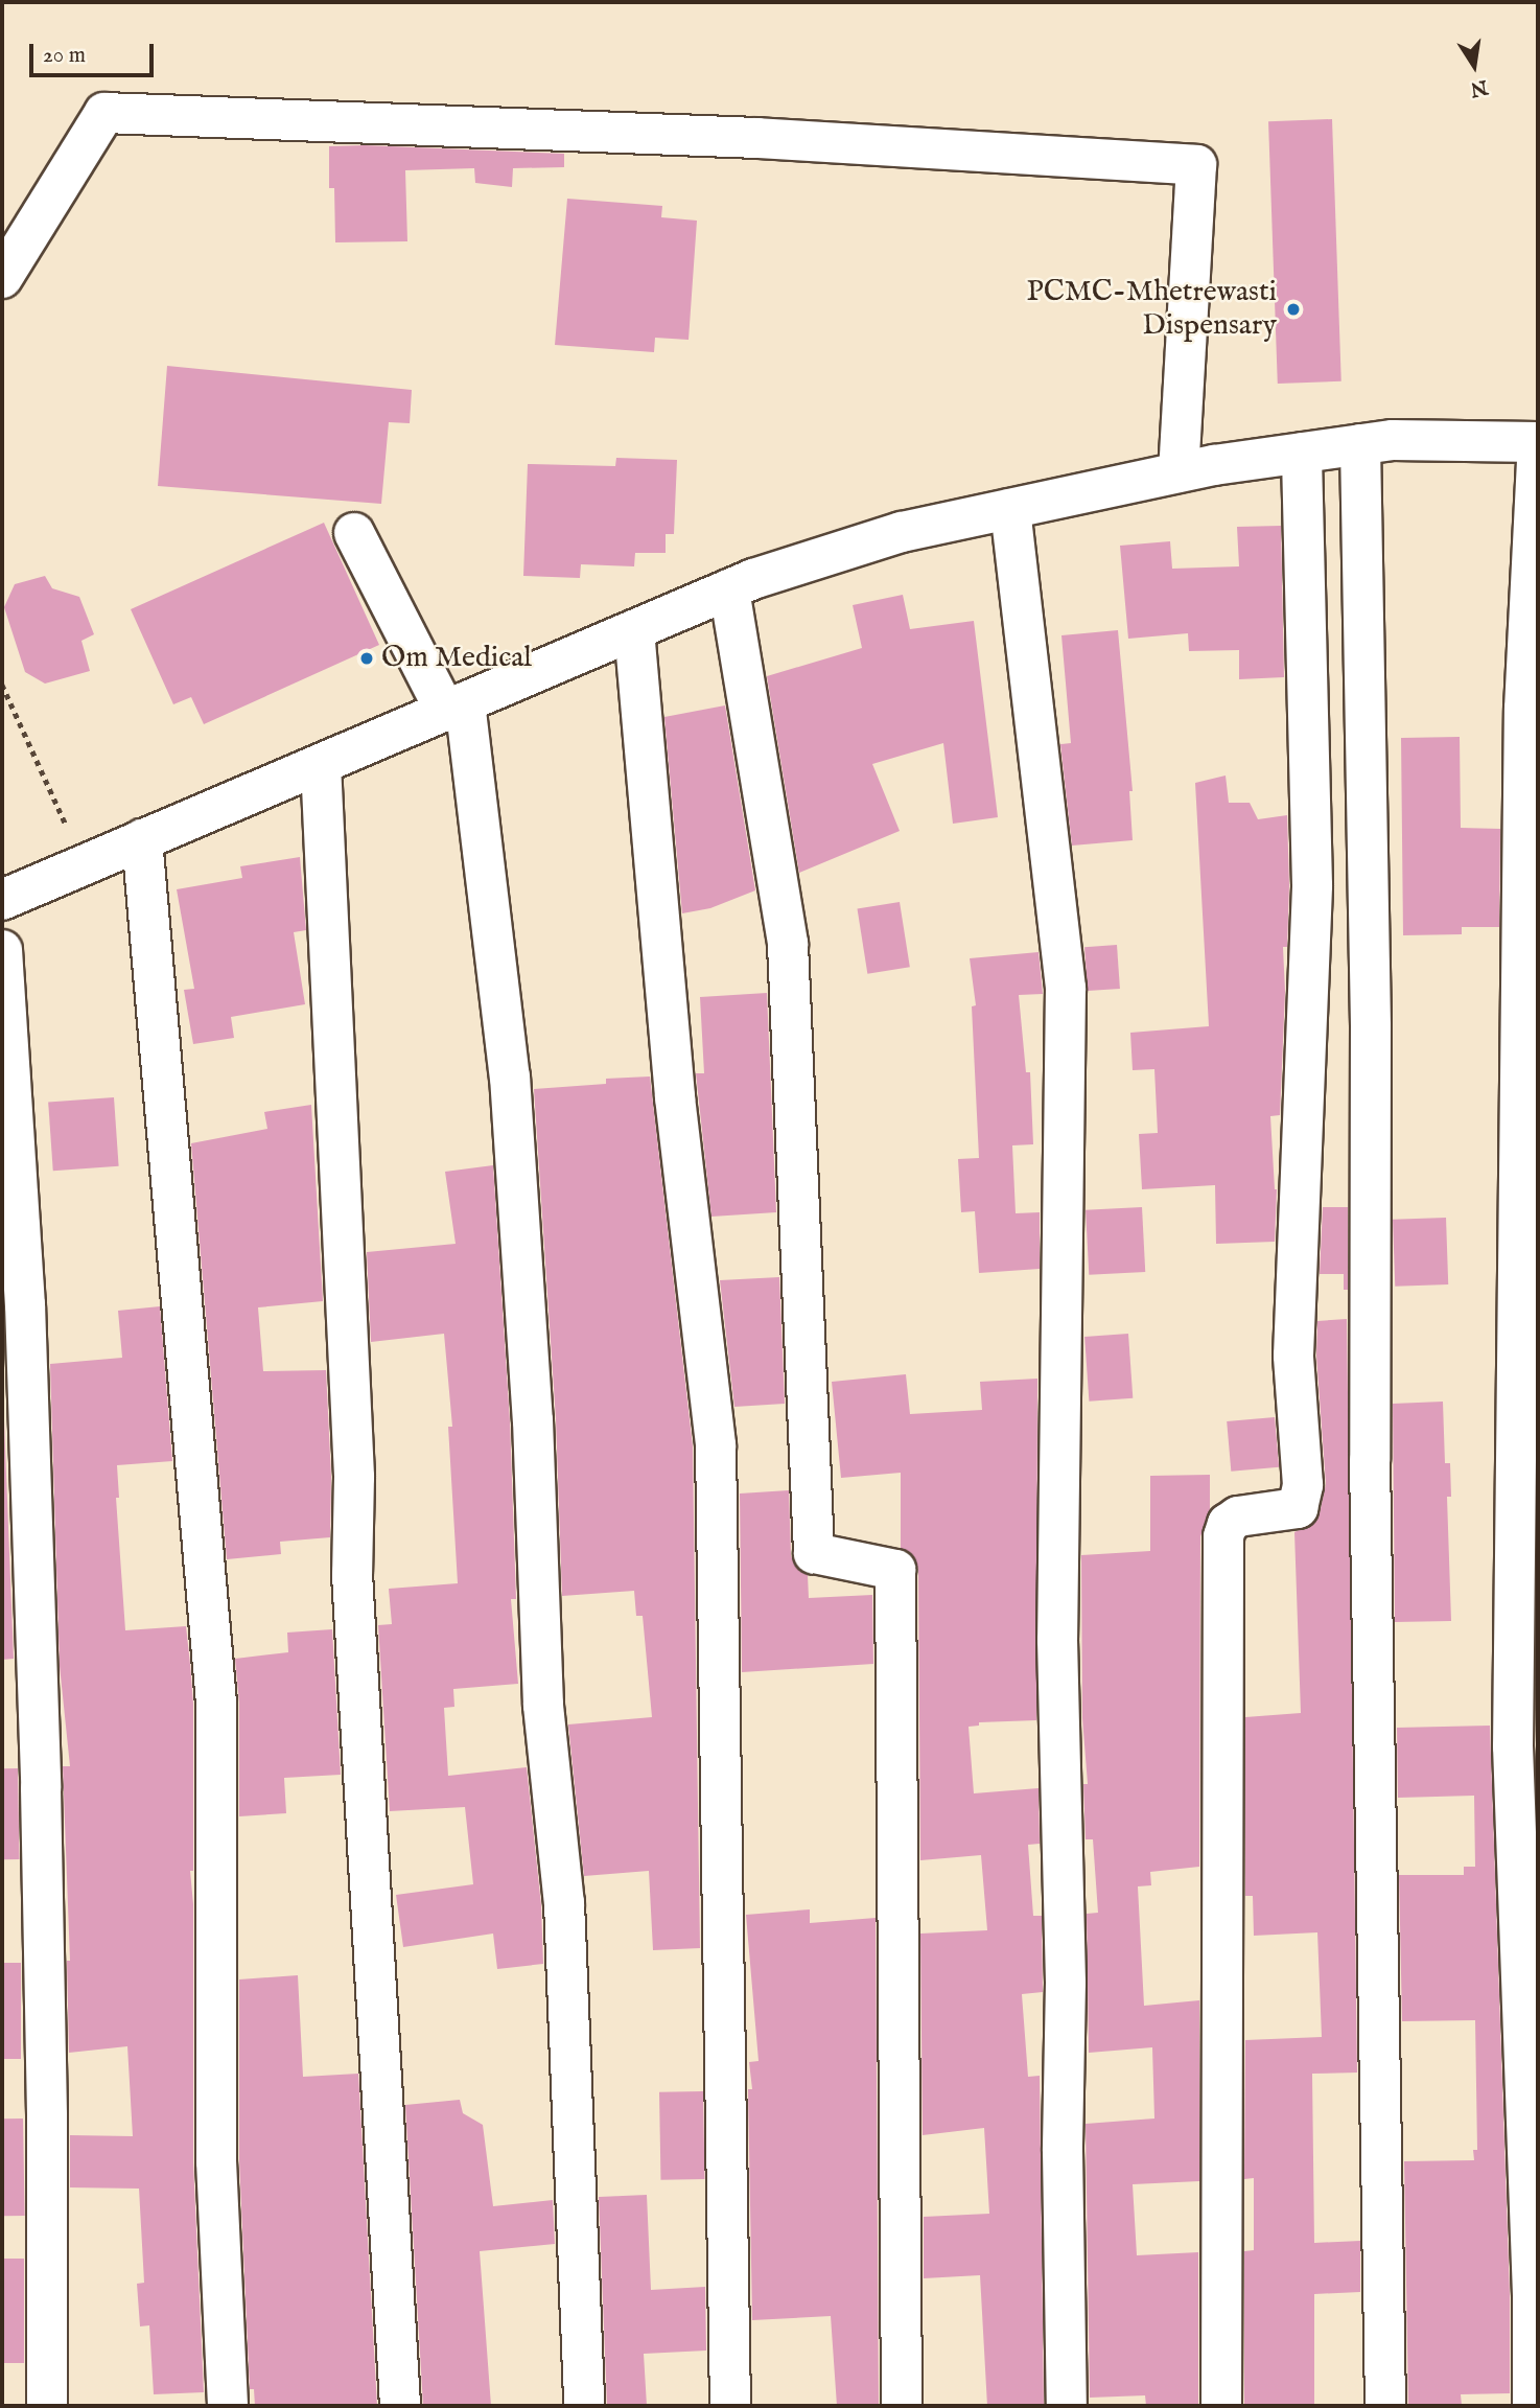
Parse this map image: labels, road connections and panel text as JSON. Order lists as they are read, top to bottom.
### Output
{
  "places": ["PCMC-Mhetrewasti Dispensary", "Om Medical"],
  "scale_bar": "20 m",
  "north": "bottom"
}
